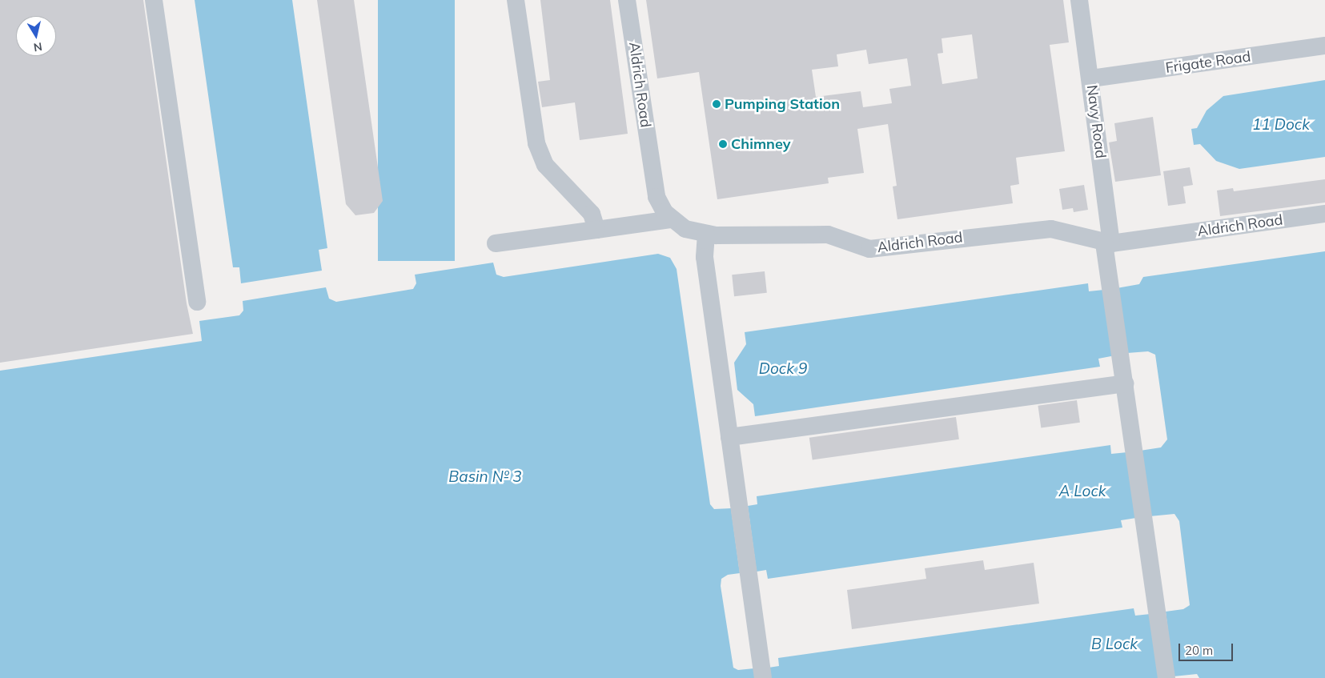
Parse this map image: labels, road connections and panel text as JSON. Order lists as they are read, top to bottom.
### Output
{
  "streets": {
    "lane": ["Frigate Road", "Aldrich Road", "Navy Road"]
  },
  "crossings": [
    ["Frigate Road", "Navy Road"],
    ["Aldrich Road", "Navy Road"]
  ],
  "water": [
    "11 Dock",
    "Dock 9",
    "Basin № 3",
    "A Lock",
    "B Lock"
  ],
  "places": ["Pumping Station", "Chimney"],
  "scale_bar": "20 m",
  "north": "bottom"
}
